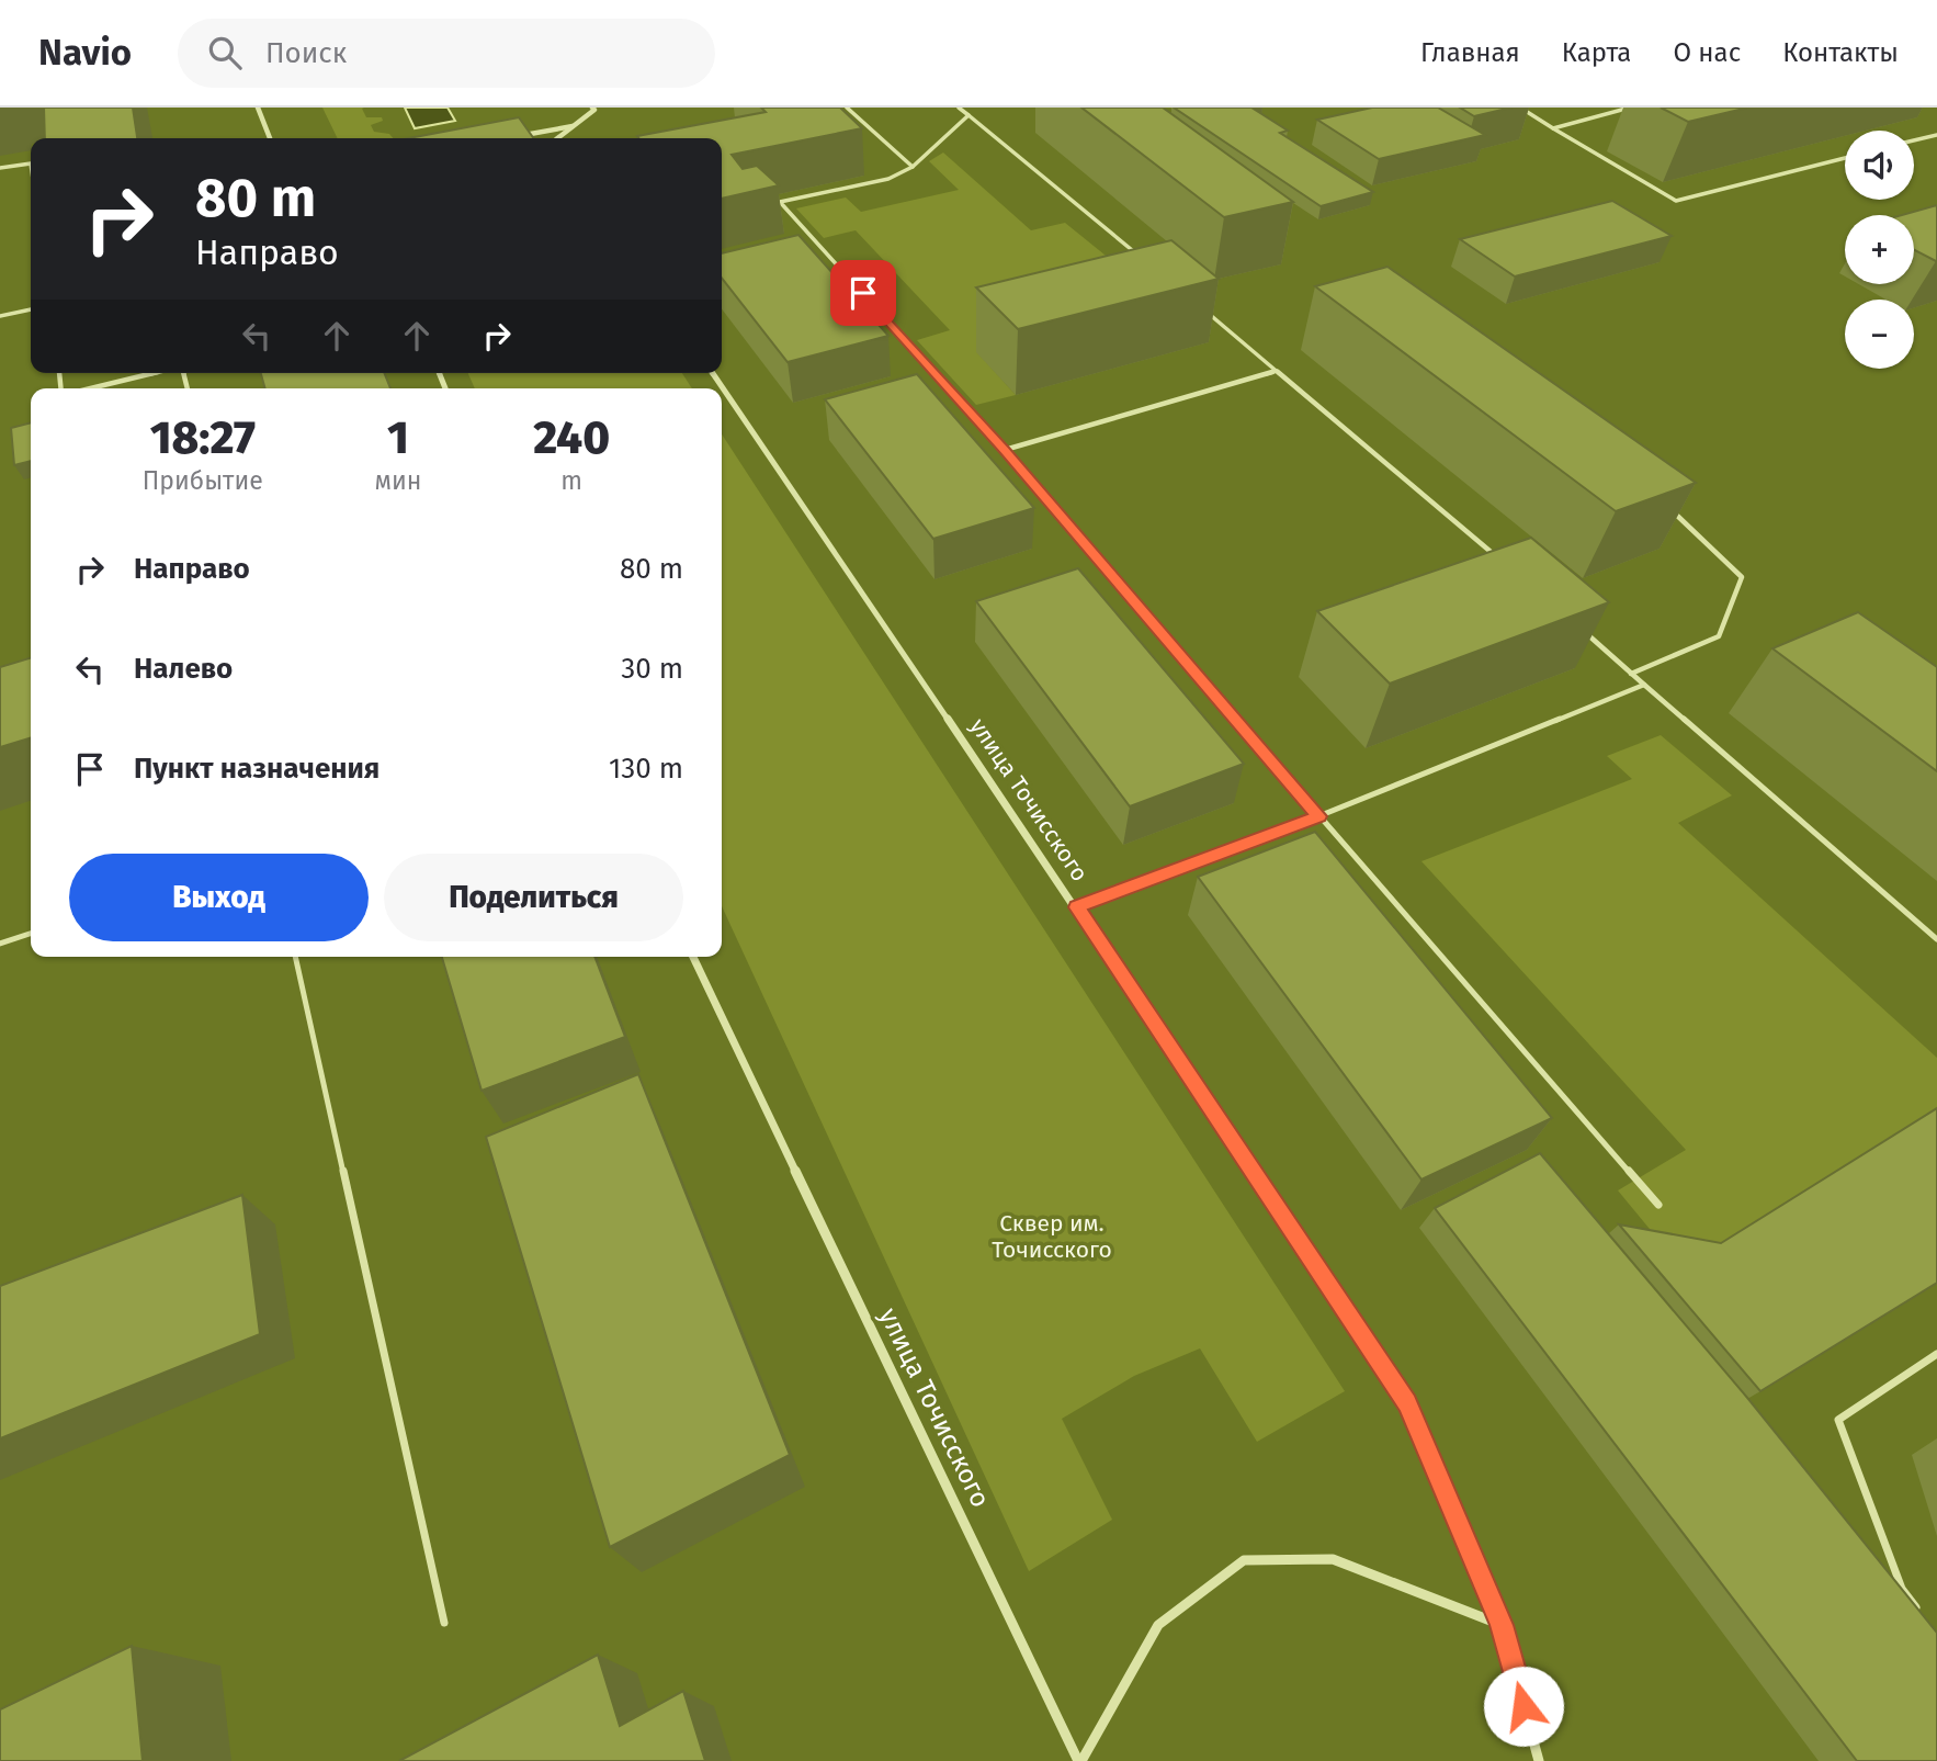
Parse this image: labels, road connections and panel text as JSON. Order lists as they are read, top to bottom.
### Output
{
  "streets": {
    "street": ["улица Точисского"]
  },
  "parks": ["Сквер им. Точисского"],
  "page": {
    "header": "Navio",
    "search": "Поиск",
    "nav": [
      "Главная",
      "Карта",
      "О нас",
      "Контакты"
    ],
    "map_buttons": ["+", "−"],
    "turn": ["80 m", "Направо"],
    "eta": [
      "18:27",
      "Прибытие",
      "1",
      "мин",
      "240",
      "m"
    ],
    "list": [
      {
        "name": "Направо",
        "value": "80 m"
      },
      {
        "name": "Налево",
        "value": "30 m"
      },
      {
        "name": "Пункт назначения",
        "value": "130 m"
      }
    ],
    "buttons": ["Выход", "Поделиться"]
  }
}
